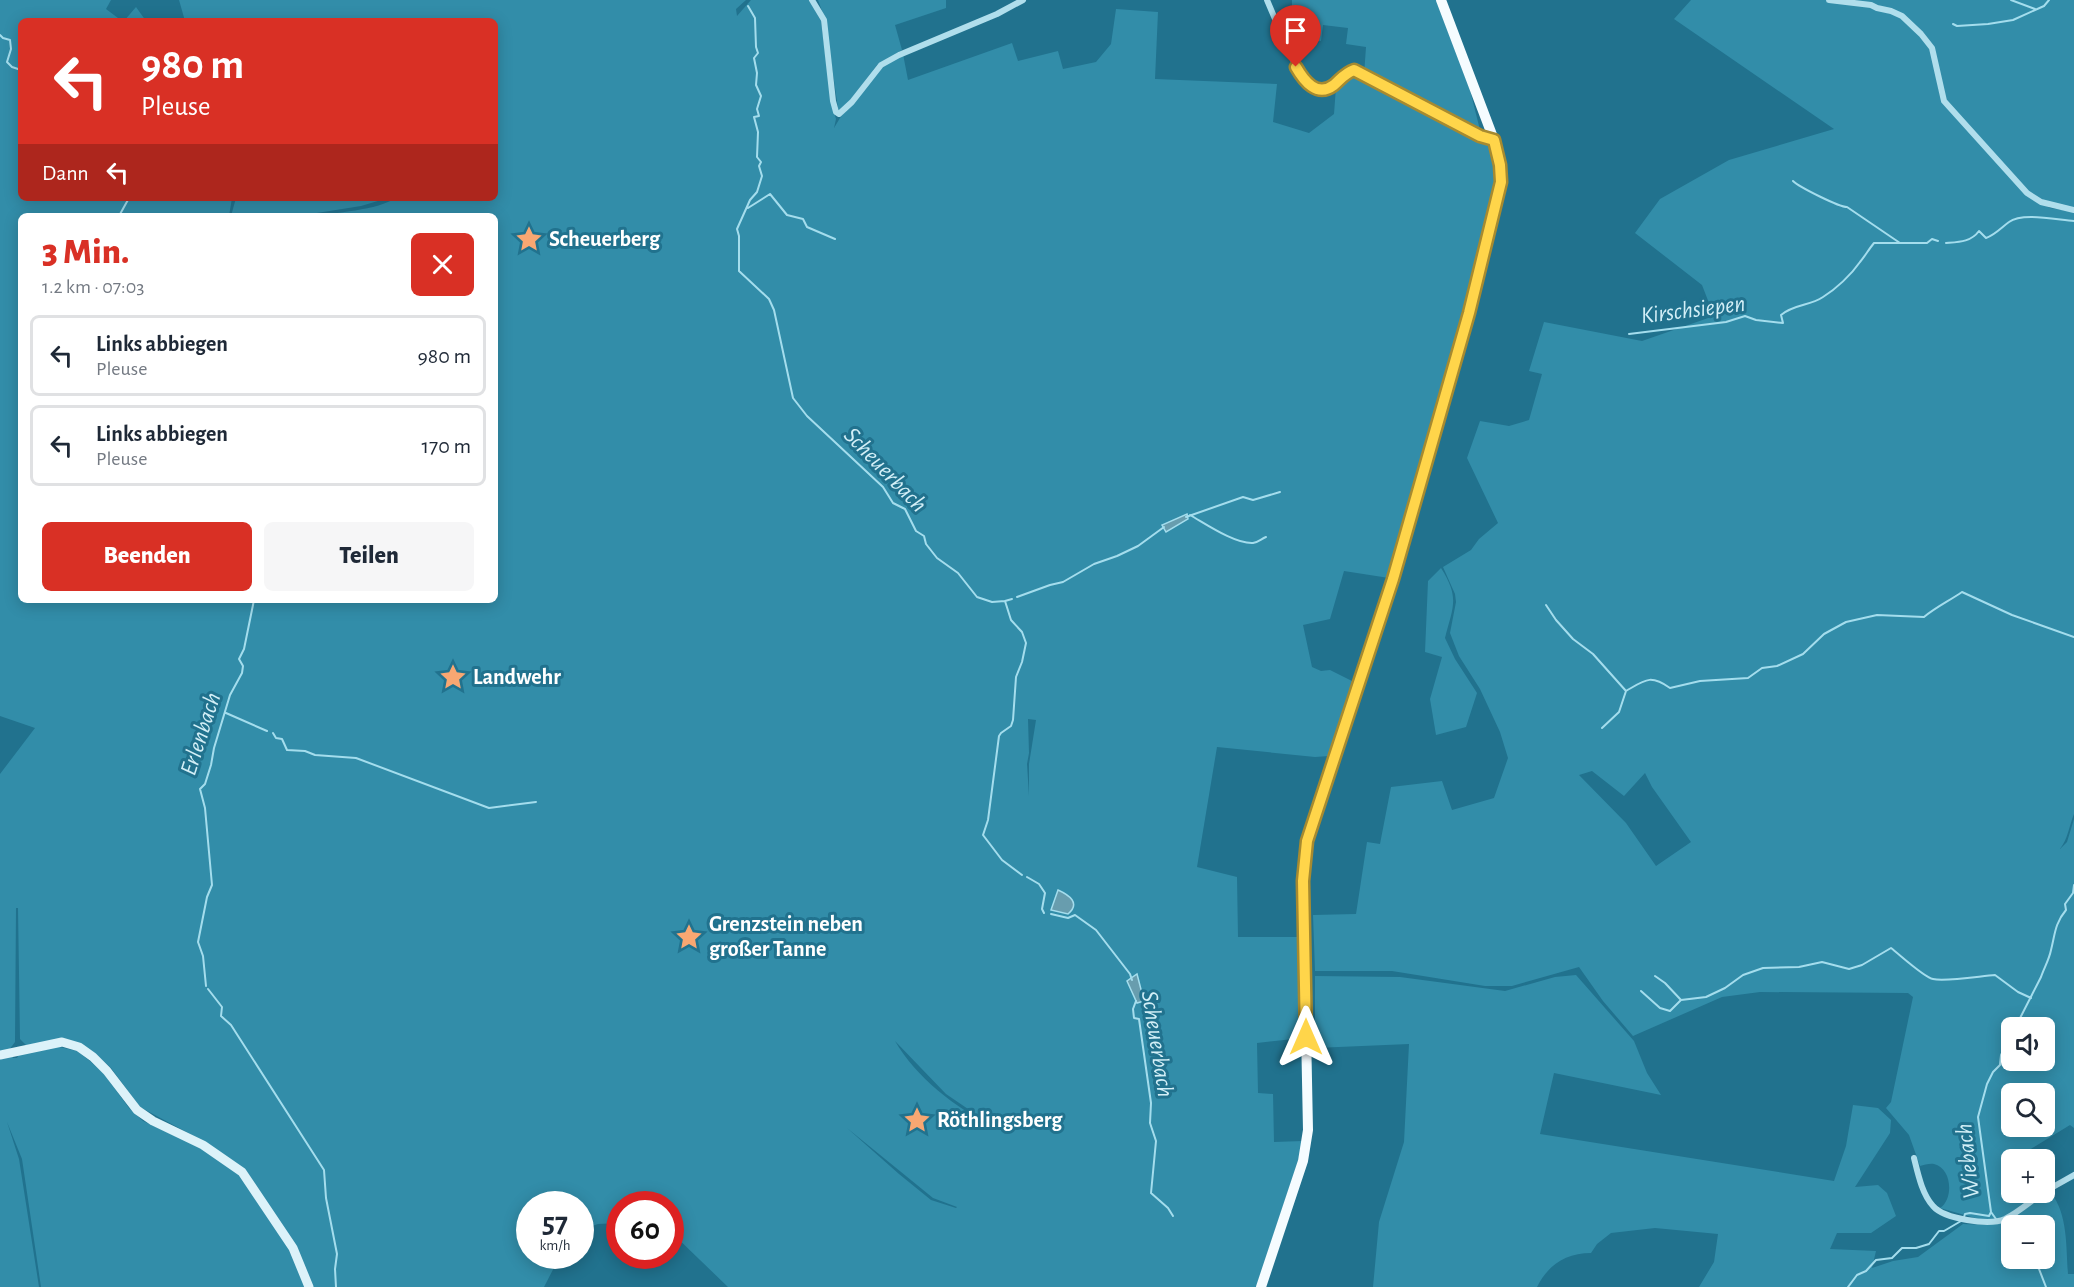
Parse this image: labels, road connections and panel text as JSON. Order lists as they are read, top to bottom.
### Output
{
  "water": [
    "Kirschsiepen",
    "Scheuerbach",
    "Erlenbach",
    "Wiebach"
  ],
  "places": {
    "place": [
      "Scheuerberg",
      "Landwehr",
      "Grenzstein neben großer Tanne",
      "Röthlingsberg"
    ]
  },
  "page": {
    "turn": ["980 m", "Pleuse"],
    "then": "Dann",
    "heading": ["3 Min.", "1.2 km · 07:03"],
    "list": [
      {
        "name": "Links abbiegen",
        "note": "Pleuse",
        "value": "980 m"
      },
      {
        "name": "Links abbiegen",
        "note": "Pleuse",
        "value": "170 m"
      }
    ],
    "buttons": ["Beenden", "Teilen"],
    "map_buttons": ["+", "−"],
    "speed": "57 km/h",
    "limit": "60"
  }
}
